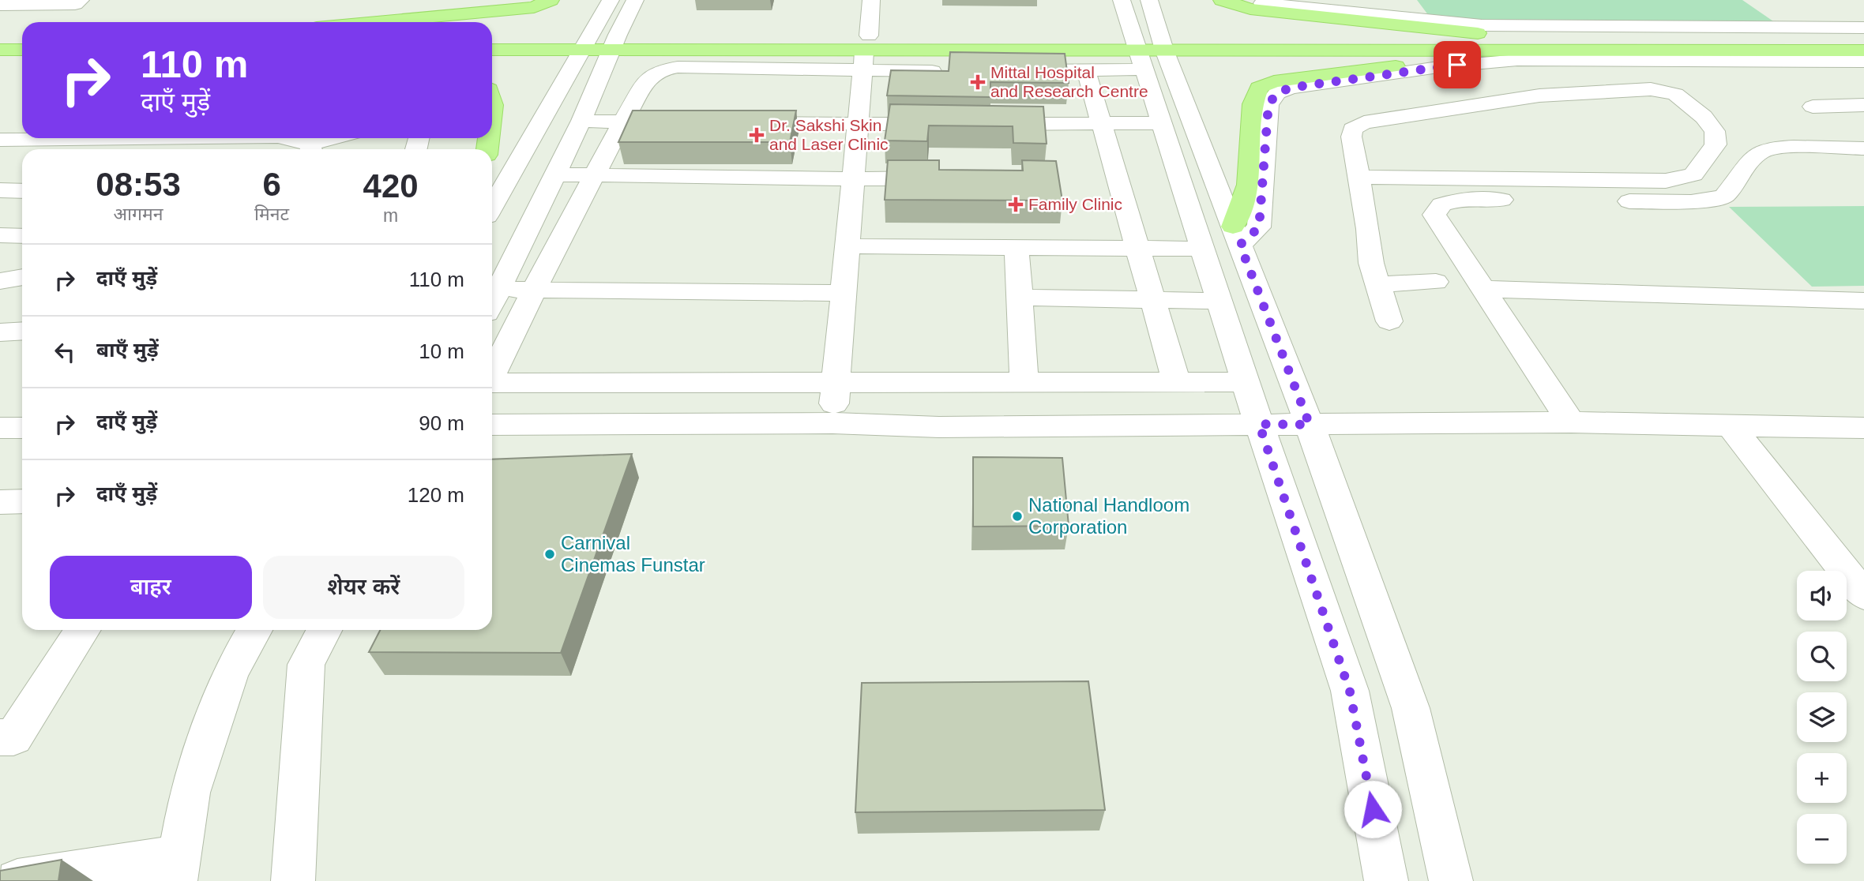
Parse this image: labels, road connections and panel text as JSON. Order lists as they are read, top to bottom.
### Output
{
  "places": {
    "health": ["Mittal Hospital and Research Centre", "Dr. Sakshi Skin and Laser Clinic", "Family Clinic"],
    "other": ["National Handloom Corporation", "Carnival Cinemas Funstar"]
  },
  "page": {
    "turn": ["110 m", "दाएँ मुड़ें"],
    "eta": [
      "08:53",
      "आगमन",
      "6",
      "मिनट",
      "420",
      "m"
    ],
    "list": [
      {
        "name": "दाएँ मुड़ें",
        "value": "110 m"
      },
      {
        "name": "बाएँ मुड़ें",
        "value": "10 m"
      },
      {
        "name": "दाएँ मुड़ें",
        "value": "90 m"
      },
      {
        "name": "दाएँ मुड़ें",
        "value": "120 m"
      }
    ],
    "buttons": ["बाहर", "शेयर करें"],
    "map_buttons": ["+", "−"]
  }
}
